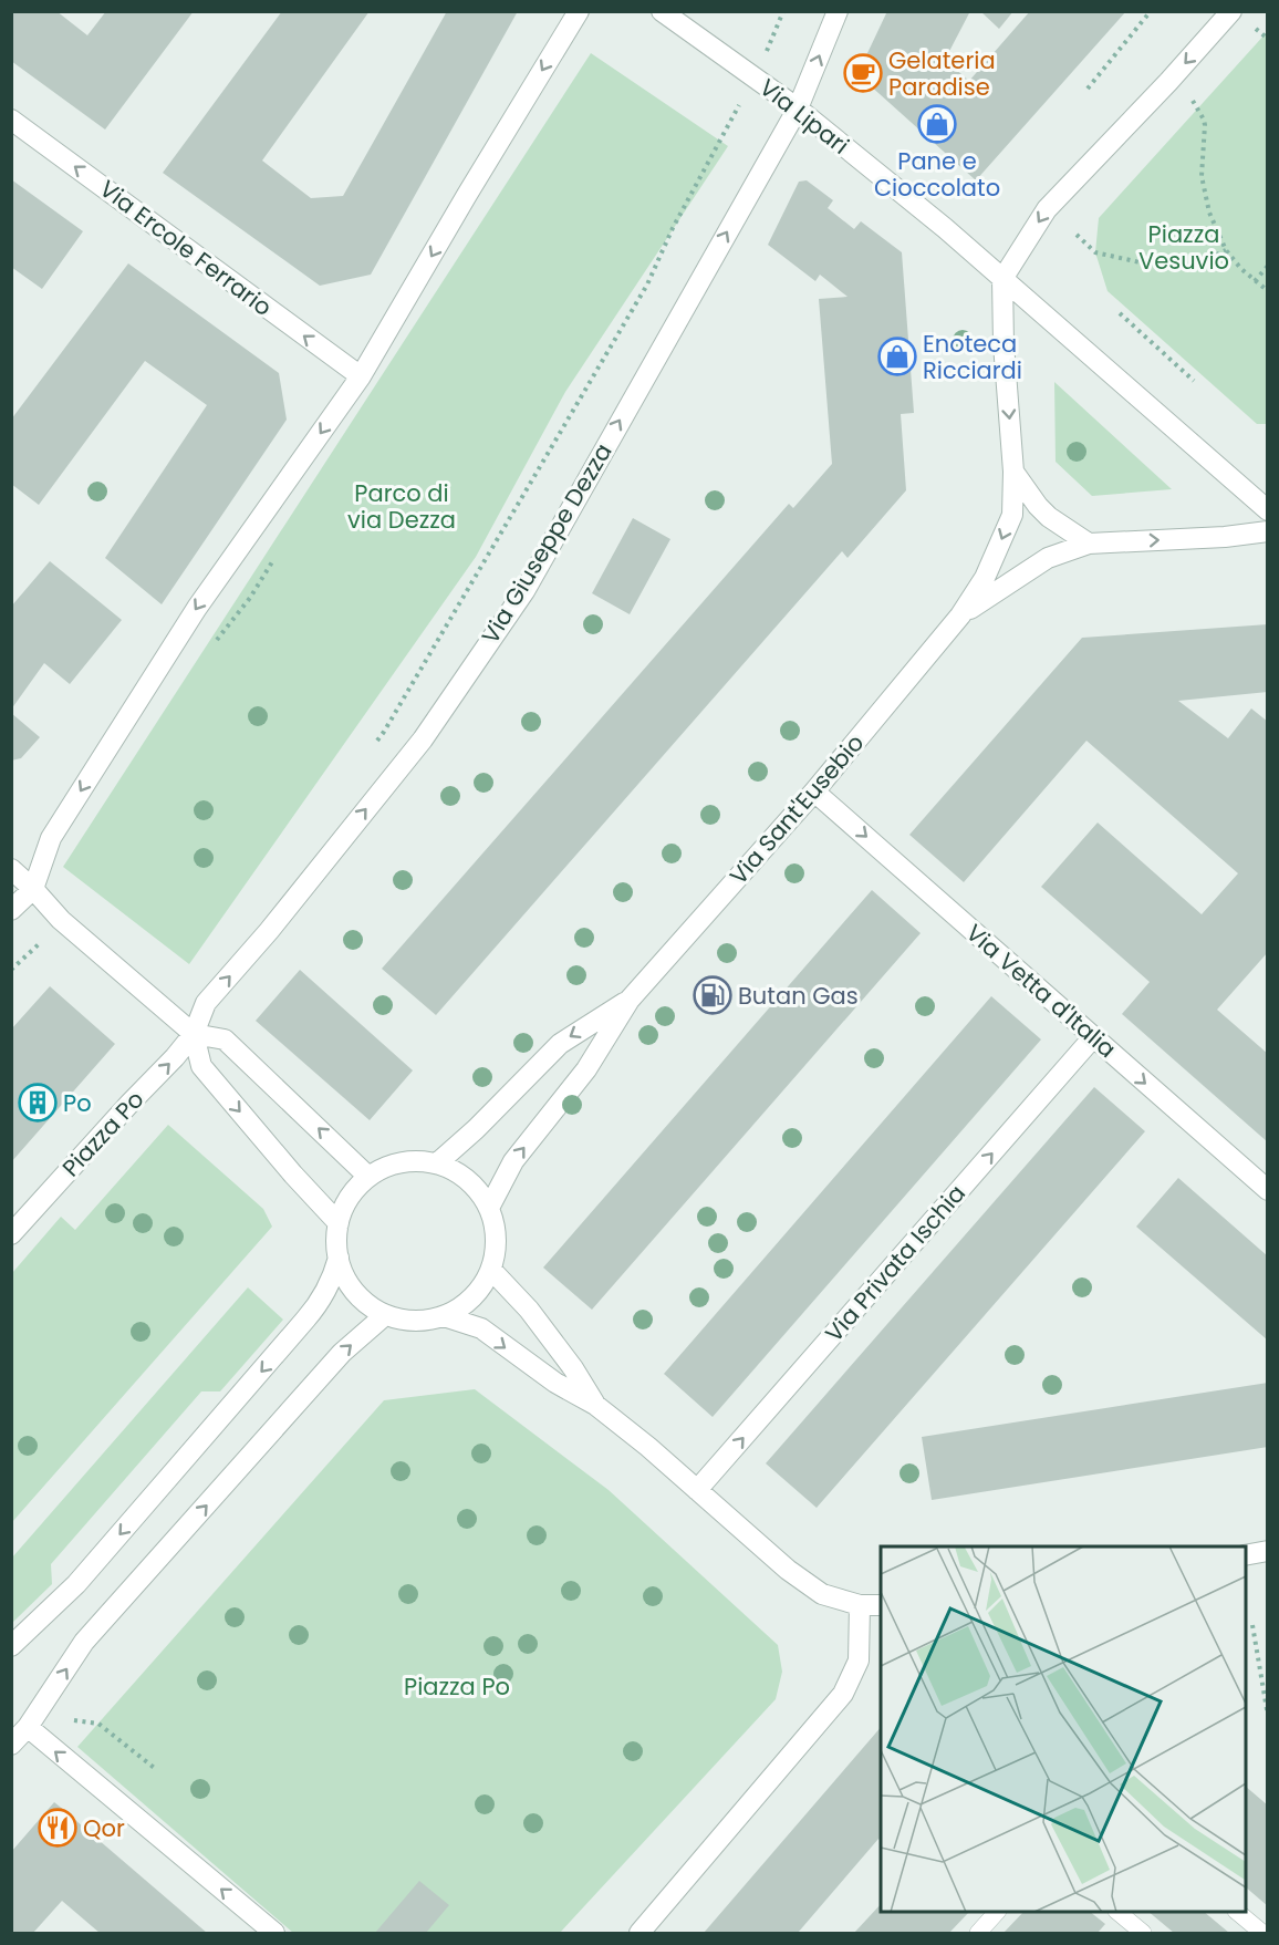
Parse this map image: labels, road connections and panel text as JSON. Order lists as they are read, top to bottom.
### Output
{
  "streets": {
    "street": [
      "Via Lipari",
      "Via Ercole Ferrario",
      "Via Giuseppe Dezza",
      "Via Sant'Eusebio",
      "Via Vetta d'Italia",
      "Piazza Po",
      "Via Privata Ischia"
    ]
  },
  "crossings": [
    ["Via Lipari", "Via Giuseppe Dezza"],
    ["Via Giuseppe Dezza", "Piazza Po"],
    ["Via Sant'Eusebio", "Via Vetta d'Italia"],
    ["Via Vetta d'Italia", "Via Privata Ischia"]
  ],
  "one_way": [
    "Via Ercole Ferrario",
    "Via Giuseppe Dezza",
    "Via Vetta d'Italia",
    "Piazza Po",
    "Via Privata Ischia"
  ],
  "parks": ["Piazza Vesuvio", "Parco di via Dezza", "Piazza Po"],
  "places": {
    "cafe": ["Gelateria Paradise"],
    "shop": ["Pane e Cioccolato", "Enoteca Ricciardi"],
    "fuel station": ["Butan Gas"],
    "building": ["Po"],
    "restaurant": ["Qor"]
  }
}
